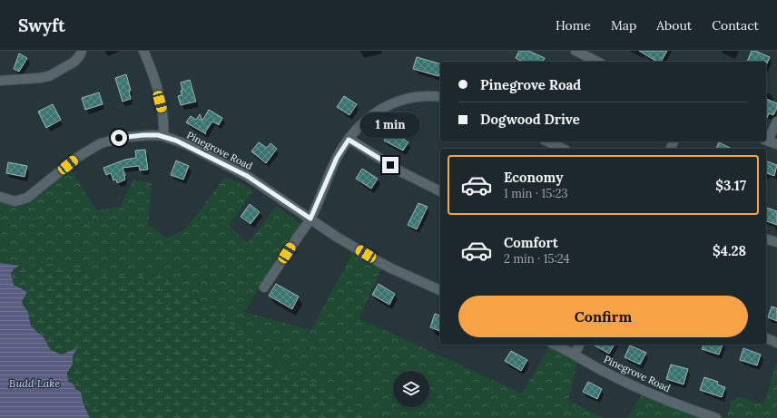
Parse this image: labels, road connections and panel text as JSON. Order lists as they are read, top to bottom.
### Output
{
  "streets": {
    "street": ["Pinegrove Road"]
  },
  "water": ["Budd Lake"],
  "page": {
    "header": "Swyft",
    "nav": [
      "Home",
      "Map",
      "About",
      "Contact"
    ],
    "banner": ["Pinegrove Road", "Dogwood Drive"],
    "bubble": "1 min",
    "list": [
      {
        "name": "Economy",
        "note": "1 min · 15:23",
        "value": "$3.17"
      },
      {
        "name": "Comfort",
        "note": "2 min · 15:24",
        "value": "$4.28"
      }
    ],
    "buttons": "Confirm"
  }
}
